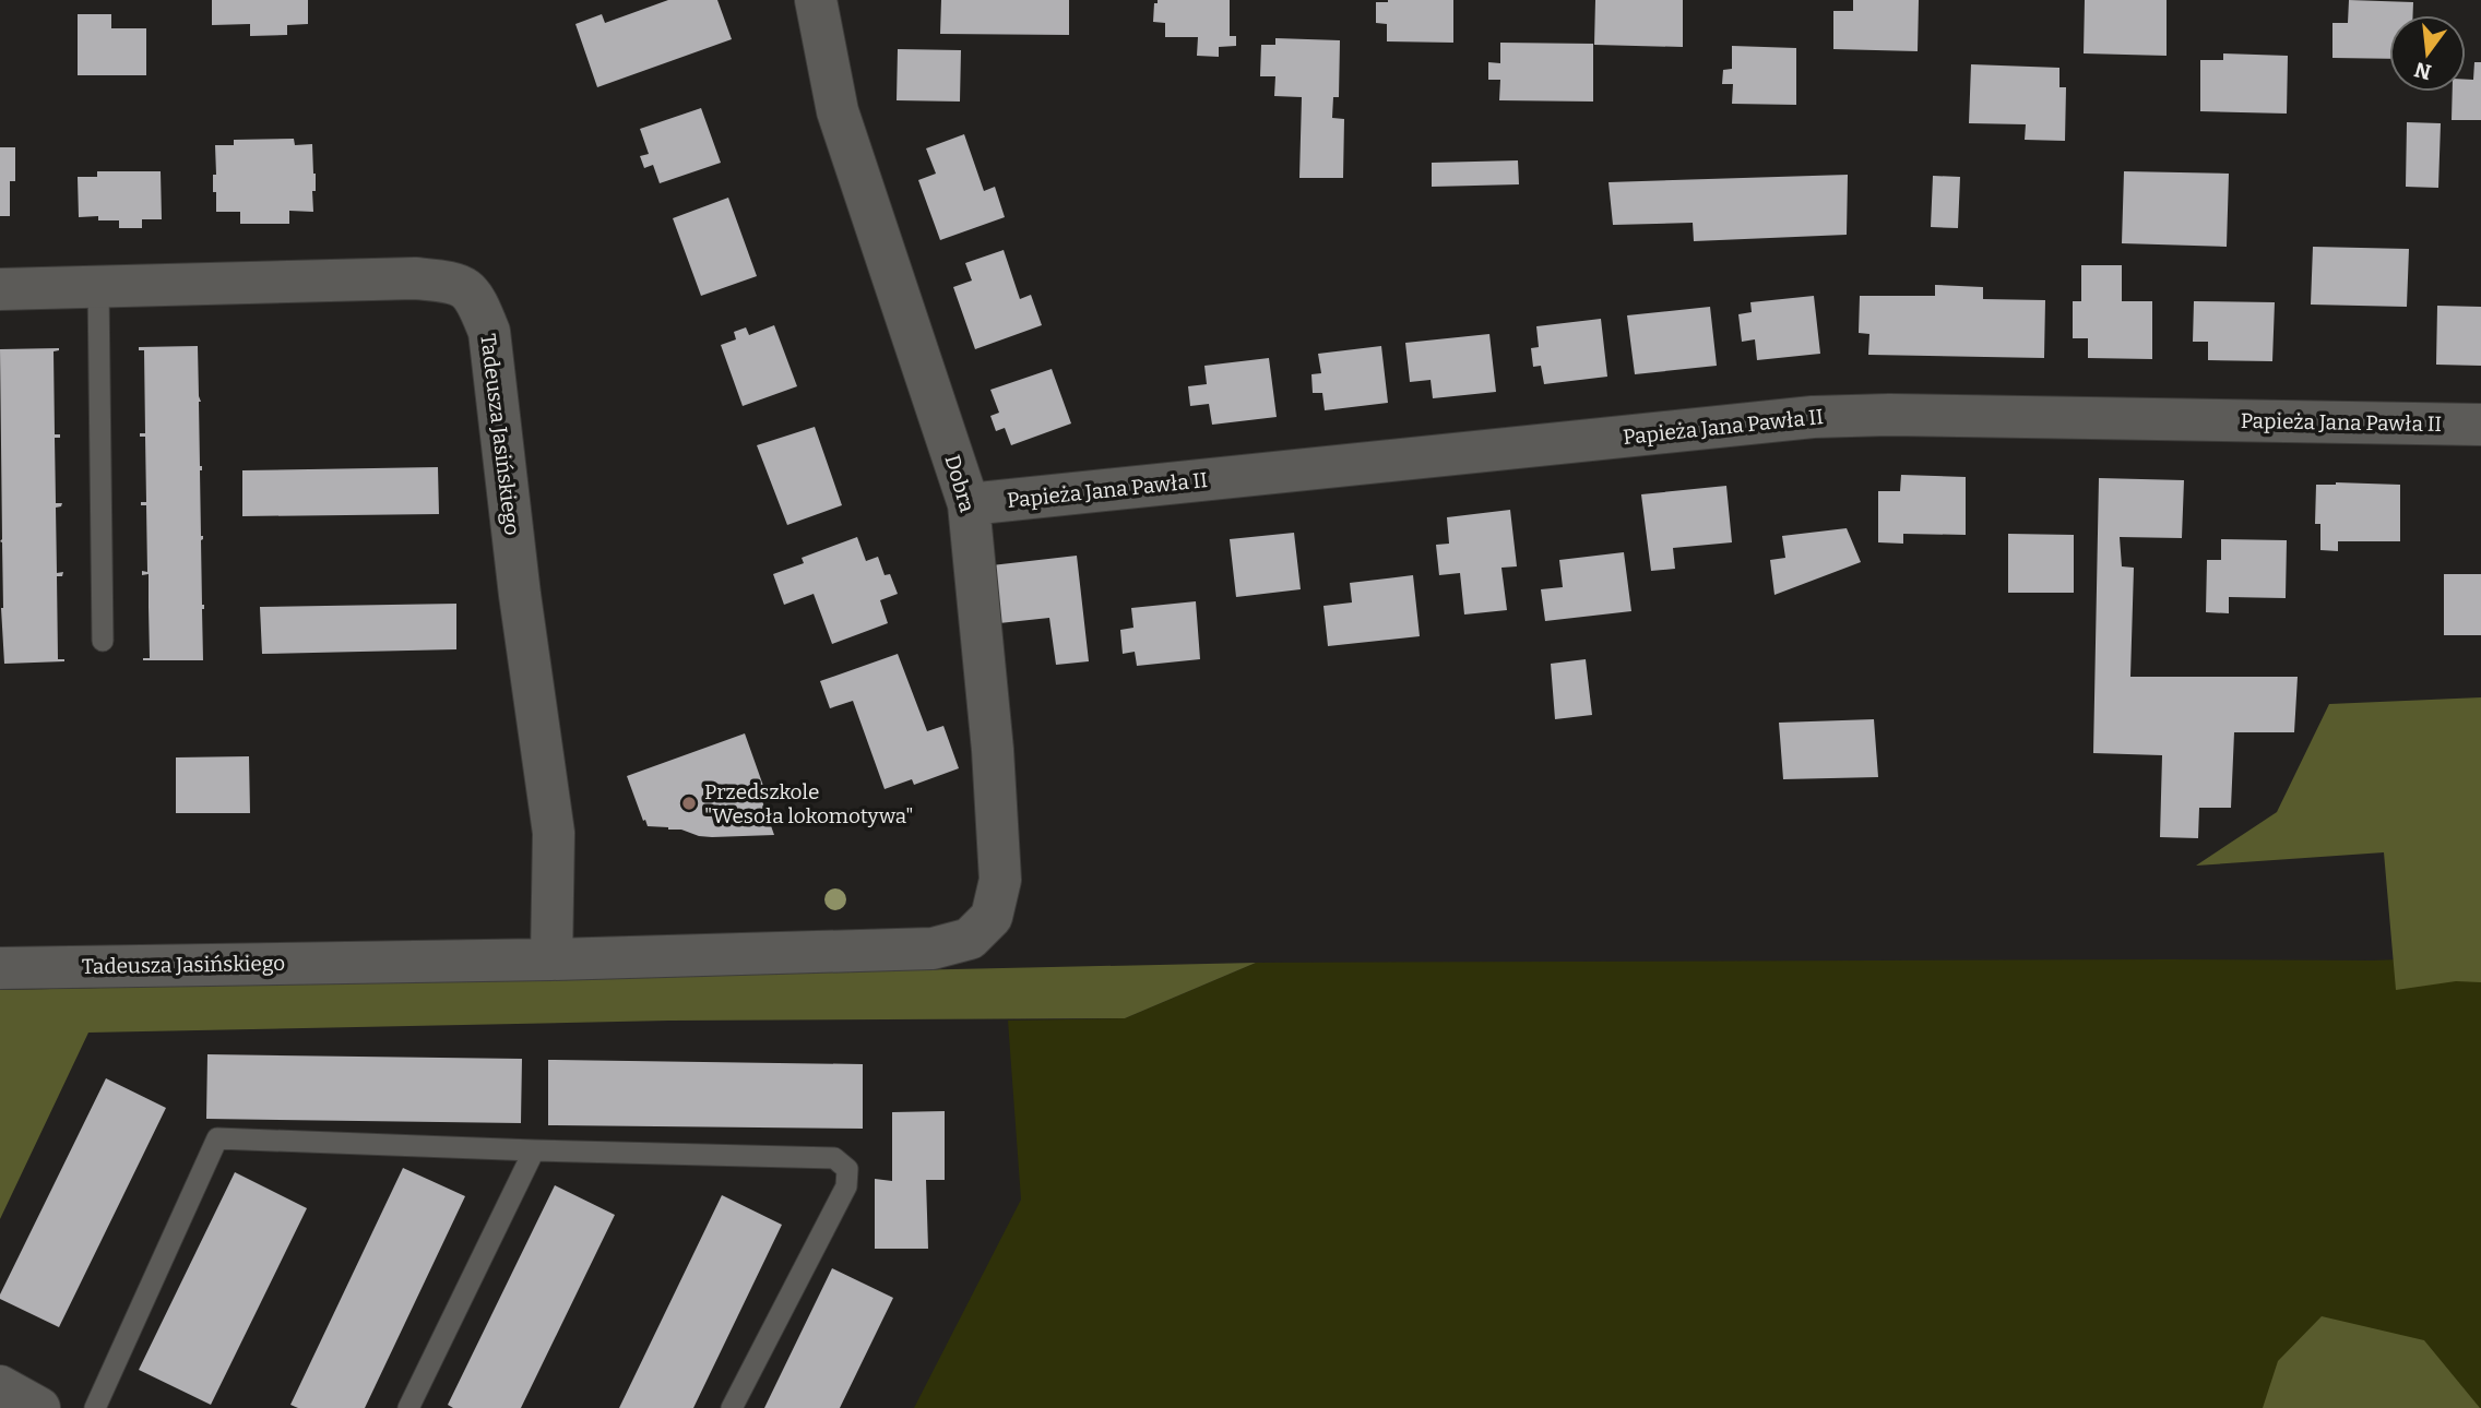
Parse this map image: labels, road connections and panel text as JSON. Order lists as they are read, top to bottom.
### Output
{
  "streets": {
    "street": ["Papieża Jana Pawła II", "Tadeusza Jasińskiego", "Dobra"]
  },
  "crossings": [
    ["Papieża Jana Pawła II", "Dobra"],
    ["Tadeusza Jasińskiego", "Dobra"]
  ],
  "places": ["Przedszkole \"Wesoła lokomotywa\""],
  "north": "bottom"
}
